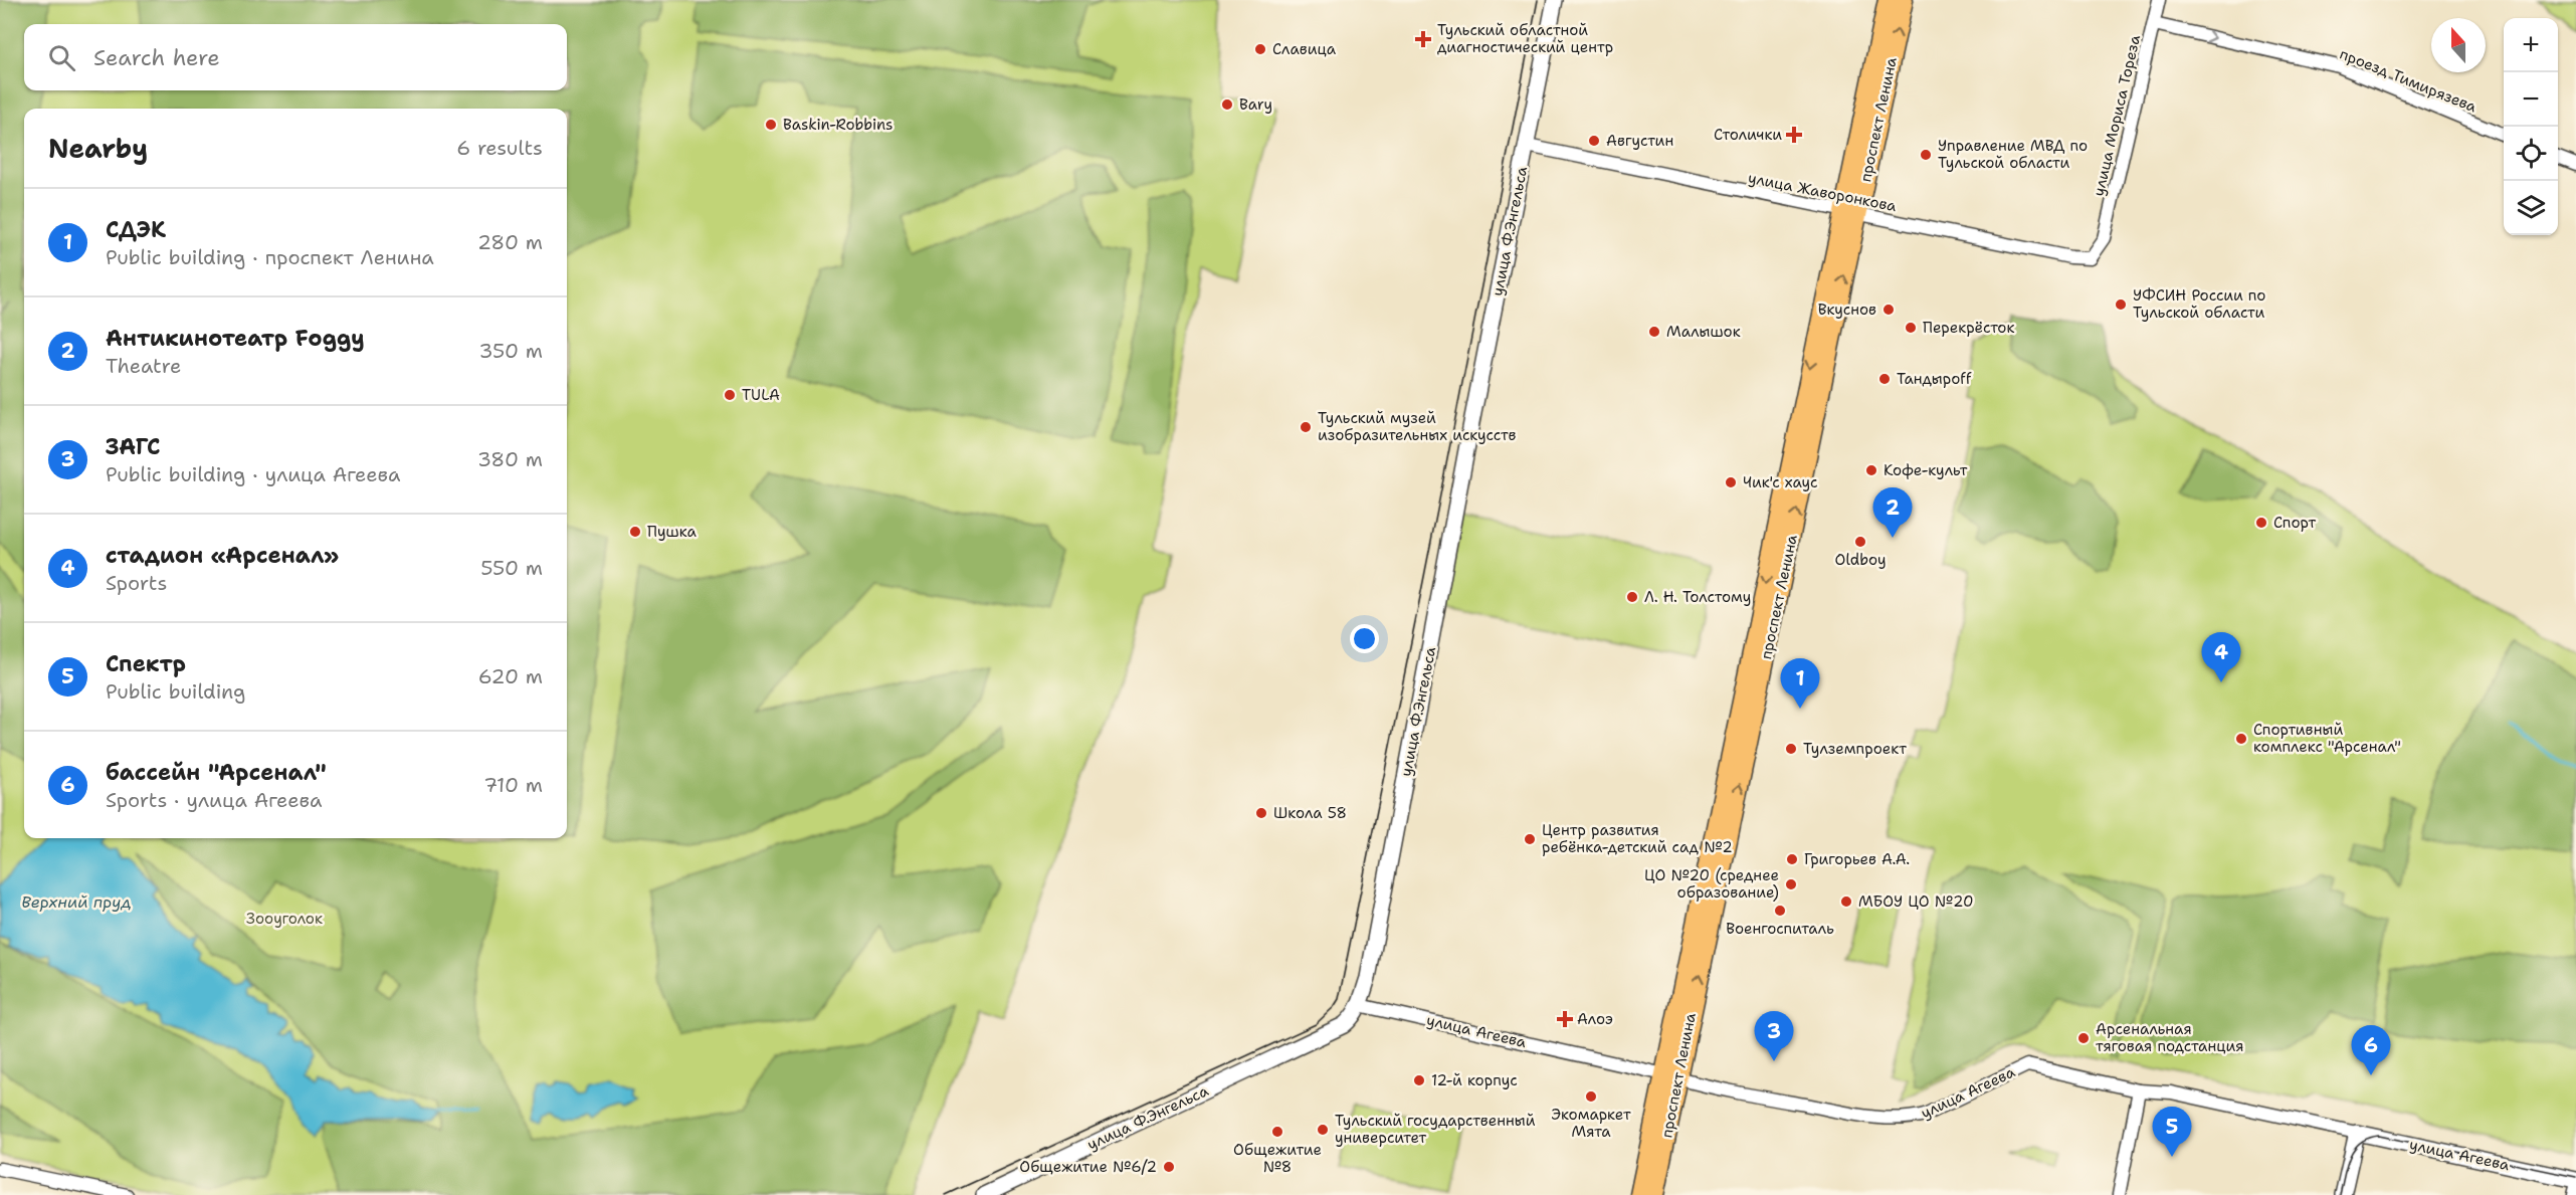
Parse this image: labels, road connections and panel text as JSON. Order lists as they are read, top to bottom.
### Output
{
  "streets": {
    "main road": ["проспект Ленина"],
    "street": [
      "проезд Тимирязева",
      "улица Мориса Тореза",
      "улица Жаворонкова",
      "улица Ф.Энгельса",
      "улица Агеева"
    ]
  },
  "crossings": [
    ["проезд Тимирязева", "улица Мориса Тореза"],
    ["улица Мориса Тореза", "улица Жаворонкова"],
    ["проспект Ленина", "улица Жаворонкова"],
    ["проспект Ленина", "улица Агеева"],
    ["улица Жаворонкова", "улица Ф.Энгельса"],
    ["улица Ф.Энгельса", "улица Агеева"]
  ],
  "one_way": ["проезд Тимирязева"],
  "water": ["Верхний пруд"],
  "parks": ["Зооуголок"],
  "places": {
    "health": ["Тульский областной диагностический центр", "Столички", "Алоэ"],
    "other": [
      "Славица",
      "Bary",
      "Baskin-Robbins",
      "Августин",
      "Управление МВД по Тульской области",
      "УФСИН России по Тульской области",
      "Вкуснов",
      "Перекрёсток",
      "Малышок",
      "Тандырoff",
      "TULA",
      "Тульский музей изобразительных искусств",
      "Кофе-культ",
      "Чик'с хаус",
      "Спорт",
      "Пушка",
      "Oldboy",
      "Л. Н. Толстому",
      "Спортивный комплекс \"Арсенал\"",
      "Тулземпроект",
      "Школа 58",
      "Центр развития ребёнка-детский сад №2",
      "Григорьев А.А.",
      "ЦО №20 (среднее образование)",
      "МБОУ ЦО №20",
      "Военгоспиталь",
      "Арсенальная тяговая подстанция",
      "12-й корпус",
      "Экомаркет Мята",
      "Тульский государственный университет",
      "Общежитие №8",
      "Общежитие №6/2"
    ]
  },
  "north": "top",
  "page": {
    "map_buttons": ["+", "−"],
    "search": "Search here",
    "heading": ["Nearby", "6 results"],
    "list": [
      {
        "mark": "1",
        "name": "СДЭК",
        "note": "Public building · проспект Ленина",
        "value": "280 m"
      },
      {
        "mark": "2",
        "name": "Антикинотеатр Foggy",
        "note": "Theatre",
        "value": "350 m"
      },
      {
        "mark": "3",
        "name": "ЗАГС",
        "note": "Public building · улица Агеева",
        "value": "380 m"
      },
      {
        "mark": "4",
        "name": "стадион «Арсенал»",
        "note": "Sports",
        "value": "550 m"
      },
      {
        "mark": "5",
        "name": "Спектр",
        "note": "Public building",
        "value": "620 m"
      },
      {
        "mark": "6",
        "name": "бассейн \"Арсенал\"",
        "note": "Sports · улица Агеева",
        "value": "710 m"
      }
    ],
    "pins": [
      "2",
      "4",
      "1",
      "3",
      "6",
      "5"
    ]
  }
}
